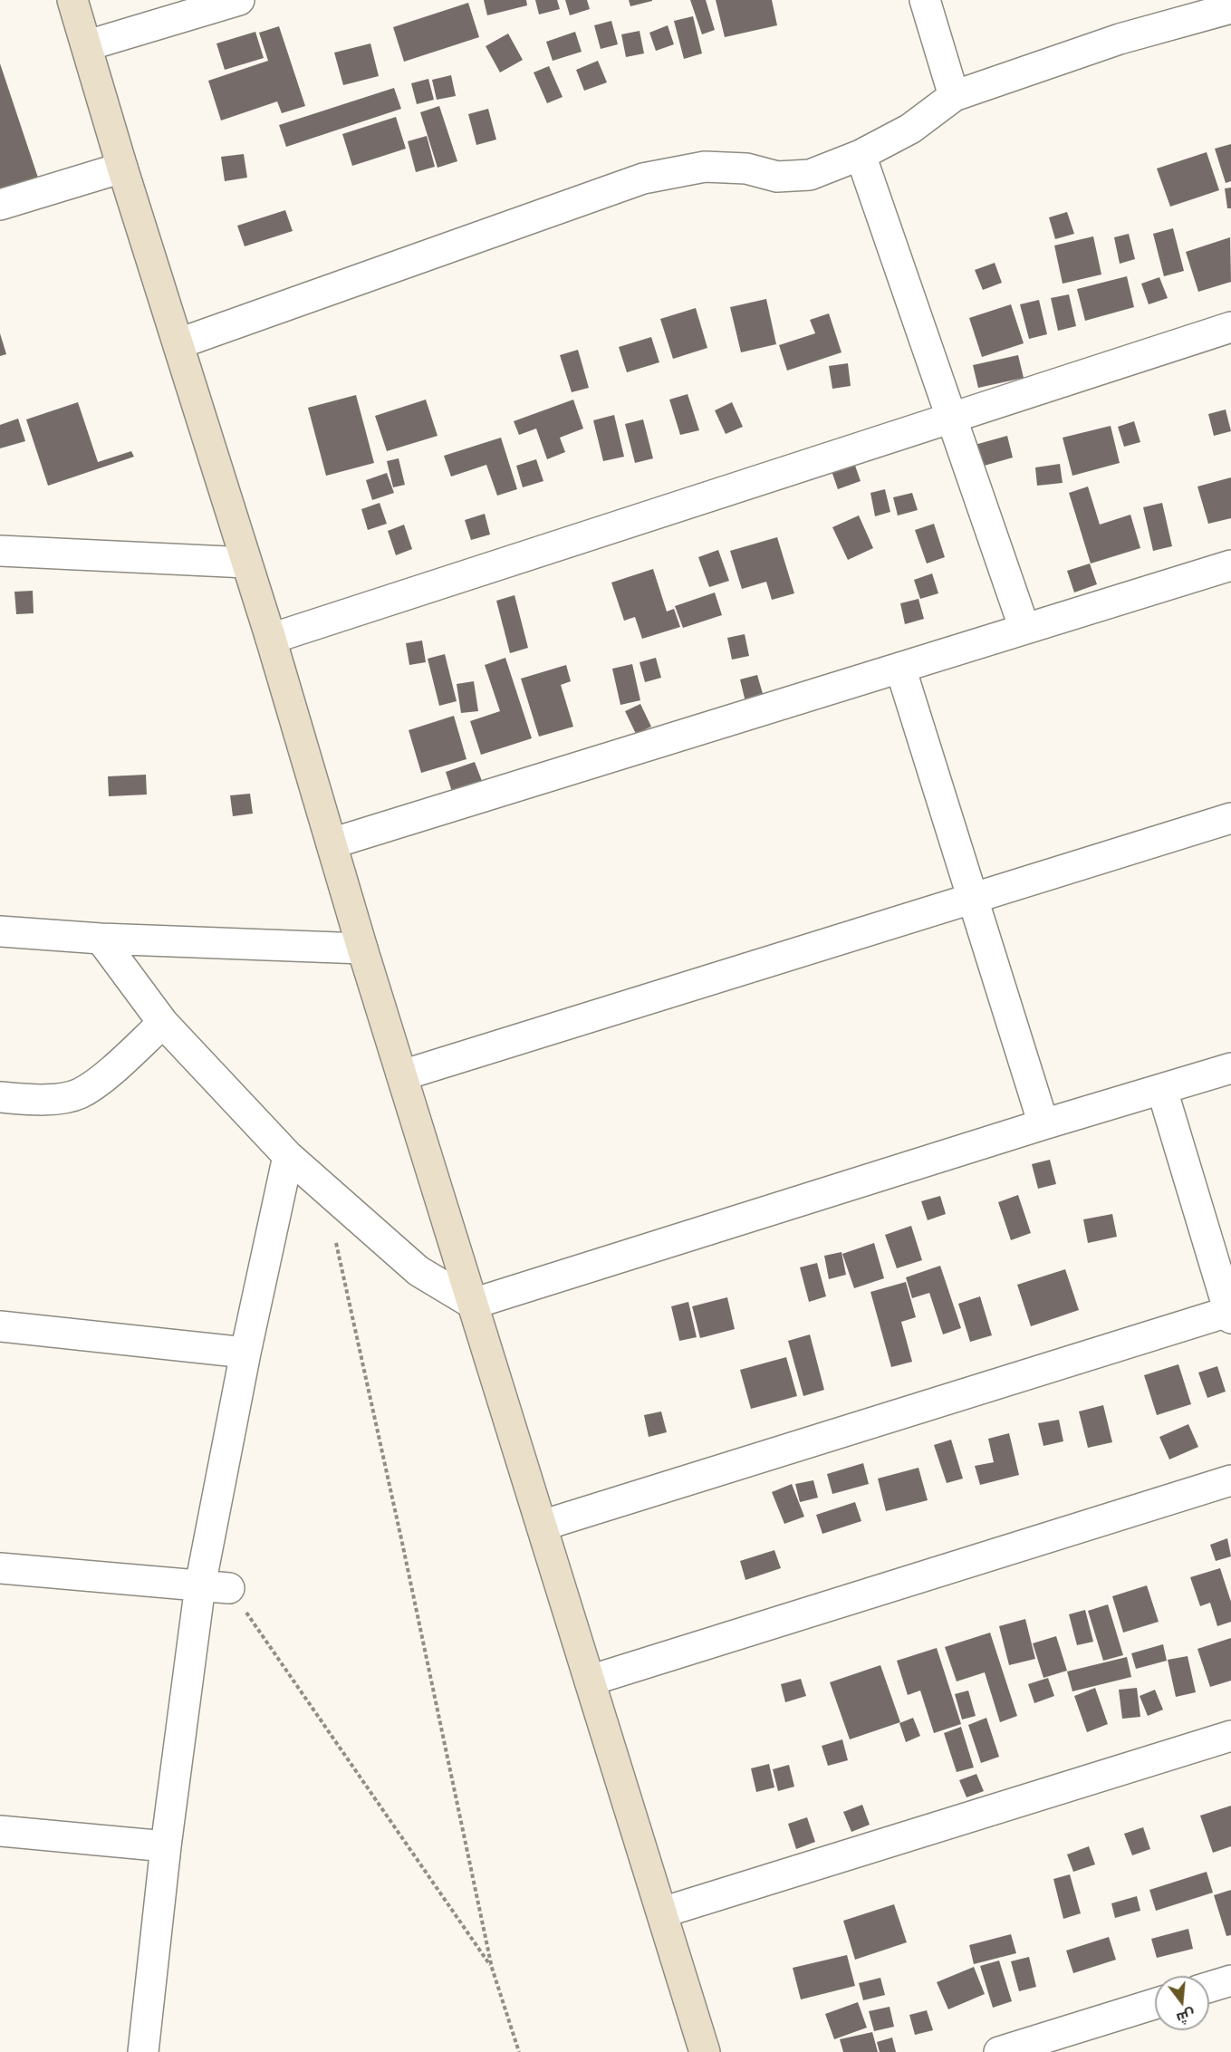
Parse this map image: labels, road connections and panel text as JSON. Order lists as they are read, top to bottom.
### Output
{
  "north": "bottom"
}
